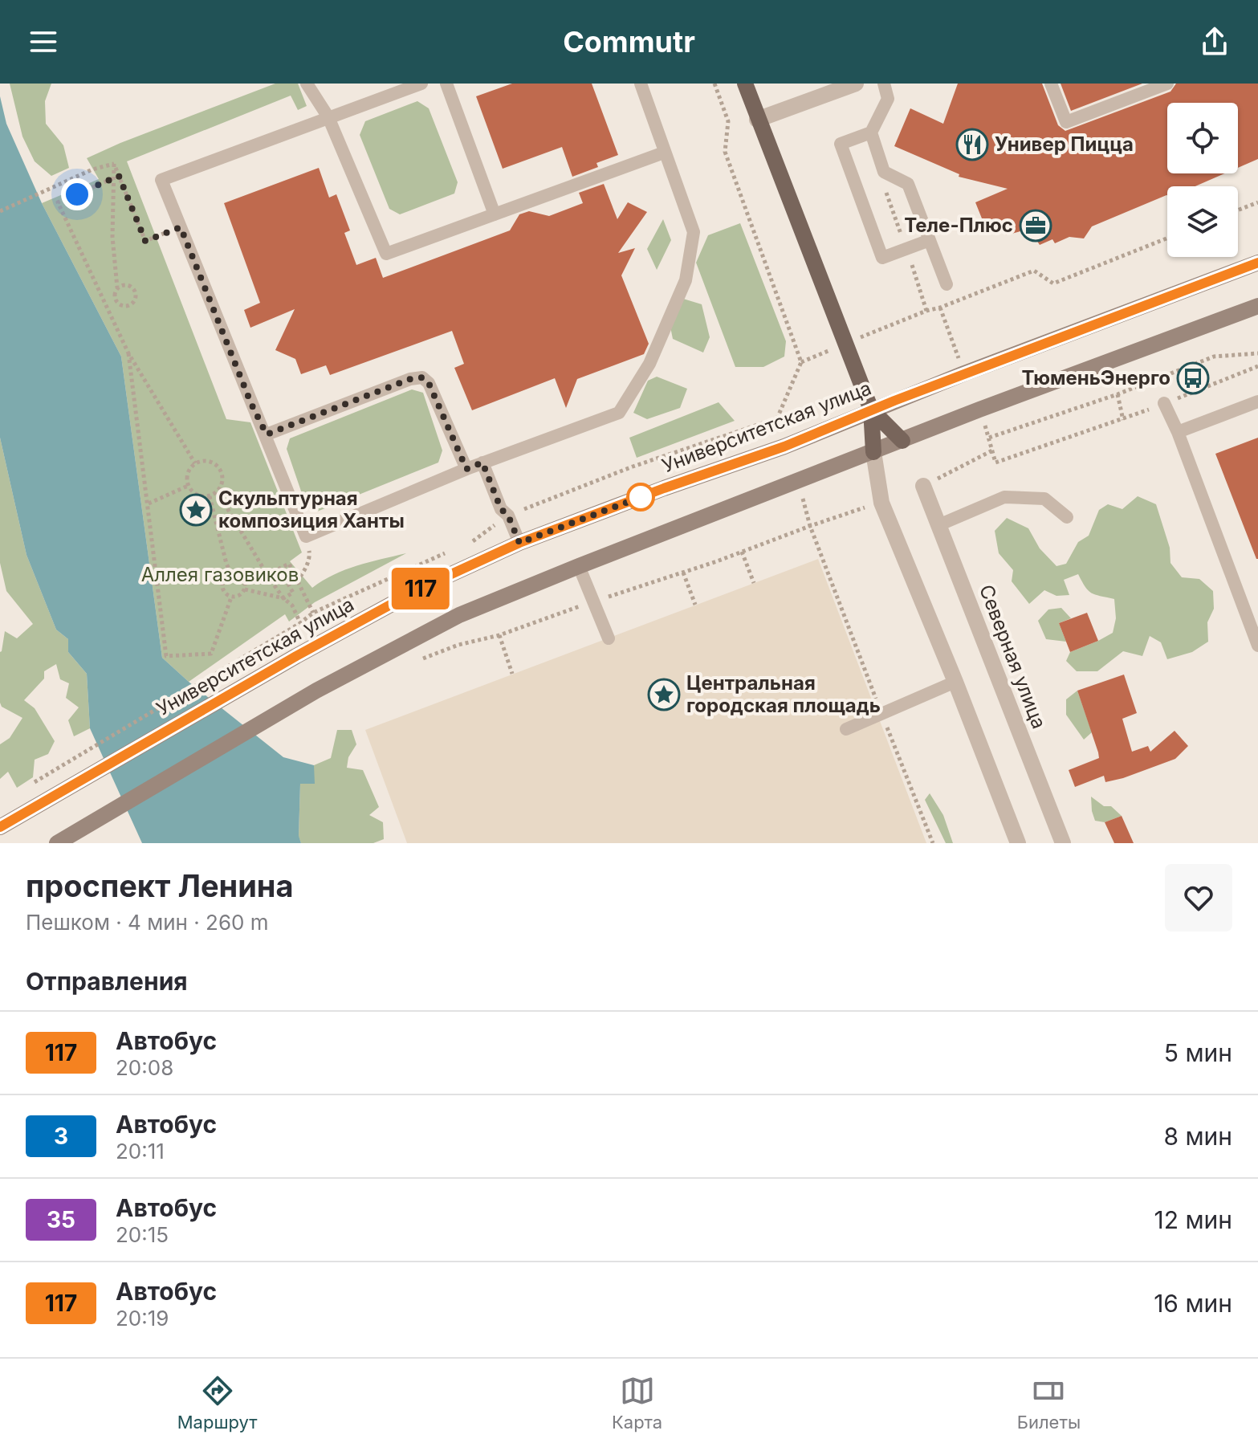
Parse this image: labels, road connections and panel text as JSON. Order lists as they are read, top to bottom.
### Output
{
  "streets": {
    "main road": ["Университетская улица"],
    "street": ["Северная улица"]
  },
  "parks": ["Аллея газовиков"],
  "places": {
    "restaurant": ["Универ Пицца"],
    "office": ["Теле-Плюс"],
    "bus stop": ["ТюменьЭнерго"],
    "place": ["Скульптурная композиция Ханты", "Центральная городская площадь"]
  },
  "lines": ["bus line 117"],
  "page": {
    "header": "Commutr",
    "on_map": "117",
    "heading": [
      ["проспект Ленина", "Пешком · 4 мин · 260 m"],
      "Отправления"
    ],
    "list": [
      {
        "mark": "117",
        "name": "Автобус",
        "note": "20:08",
        "value": "5 мин"
      },
      {
        "mark": "3",
        "name": "Автобус",
        "note": "20:11",
        "value": "8 мин"
      },
      {
        "mark": "35",
        "name": "Автобус",
        "note": "20:15",
        "value": "12 мин"
      },
      {
        "mark": "117",
        "name": "Автобус",
        "note": "20:19",
        "value": "16 мин"
      }
    ],
    "tabs": ["Маршрут", "Карта", "Билеты"]
  }
}
